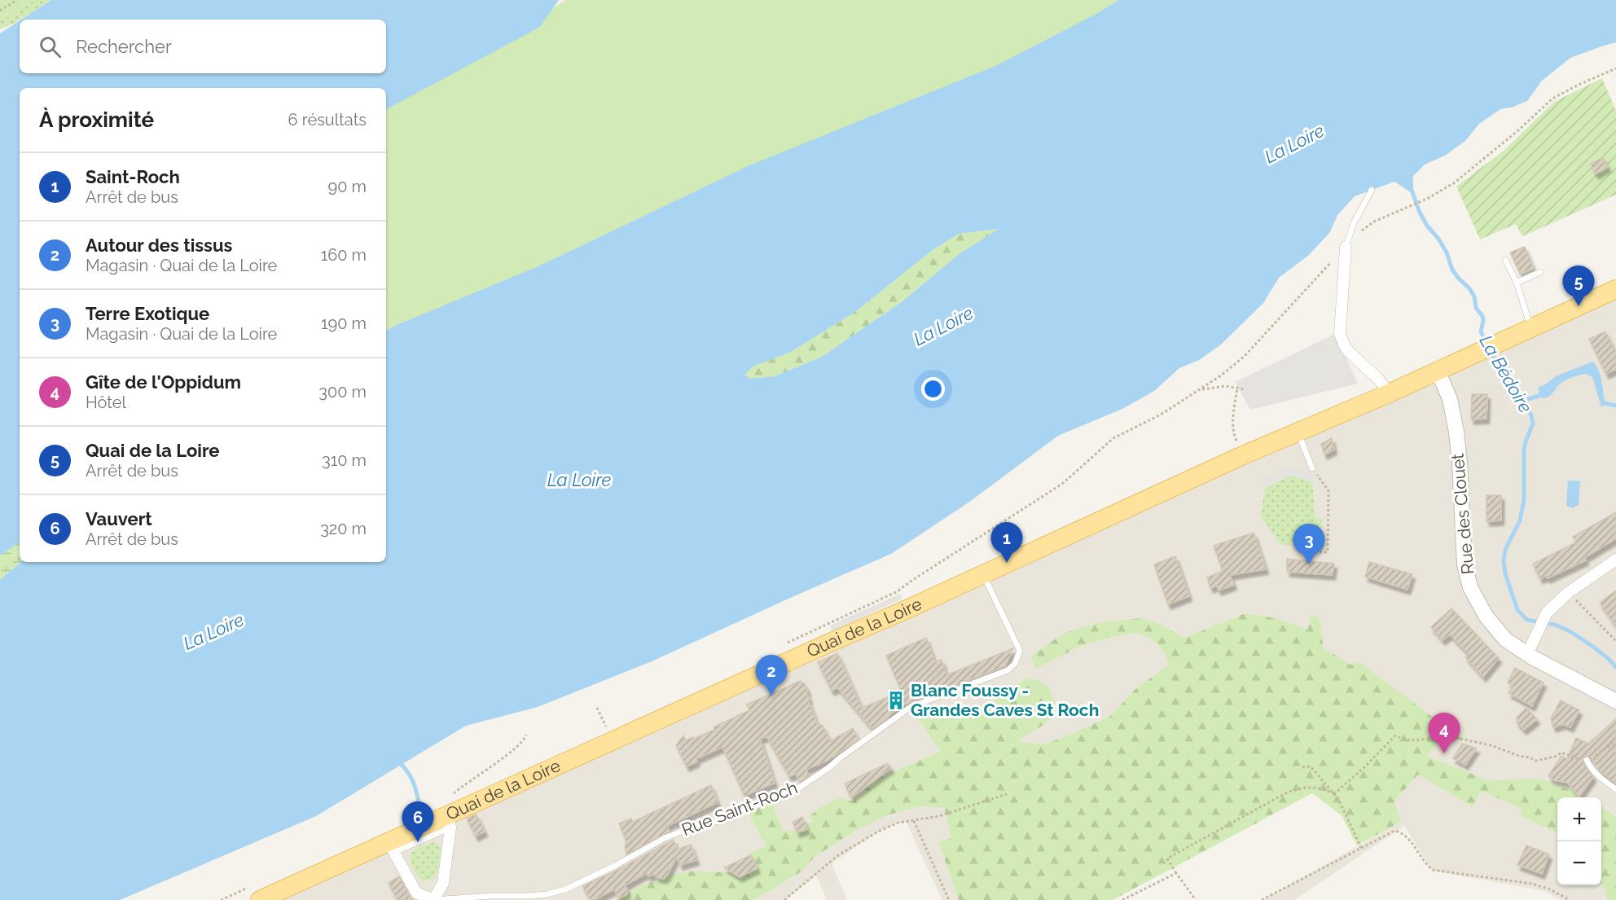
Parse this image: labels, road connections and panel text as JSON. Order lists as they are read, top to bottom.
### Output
{
  "streets": {
    "main road": ["Quai de la Loire"],
    "street": ["Rue des Clouet"],
    "lane": ["Rue Saint-Roch"]
  },
  "crossings": [
    ["Rue des Clouet", "Quai de la Loire"],
    ["Quai de la Loire", "Rue Saint-Roch"]
  ],
  "water": ["La Loire", "La Bédoire"],
  "places": {
    "building": ["Blanc Foussy - Grandes Caves St Roch"]
  },
  "page": {
    "search": "Rechercher",
    "heading": ["À proximité", "6 résultats"],
    "list": [
      {
        "mark": "1",
        "name": "Saint-Roch",
        "note": "Arrêt de bus",
        "value": "90 m"
      },
      {
        "mark": "2",
        "name": "Autour des tissus",
        "note": "Magasin · Quai de la Loire",
        "value": "160 m"
      },
      {
        "mark": "3",
        "name": "Terre Exotique",
        "note": "Magasin · Quai de la Loire",
        "value": "190 m"
      },
      {
        "mark": "4",
        "name": "Gîte de l'Oppidum",
        "note": "Hôtel",
        "value": "300 m"
      },
      {
        "mark": "5",
        "name": "Quai de la Loire",
        "note": "Arrêt de bus",
        "value": "310 m"
      },
      {
        "mark": "6",
        "name": "Vauvert",
        "note": "Arrêt de bus",
        "value": "320 m"
      }
    ],
    "pins": [
      "5",
      "1",
      "3",
      "2",
      "4",
      "6"
    ],
    "map_buttons": ["+", "−"]
  }
}
